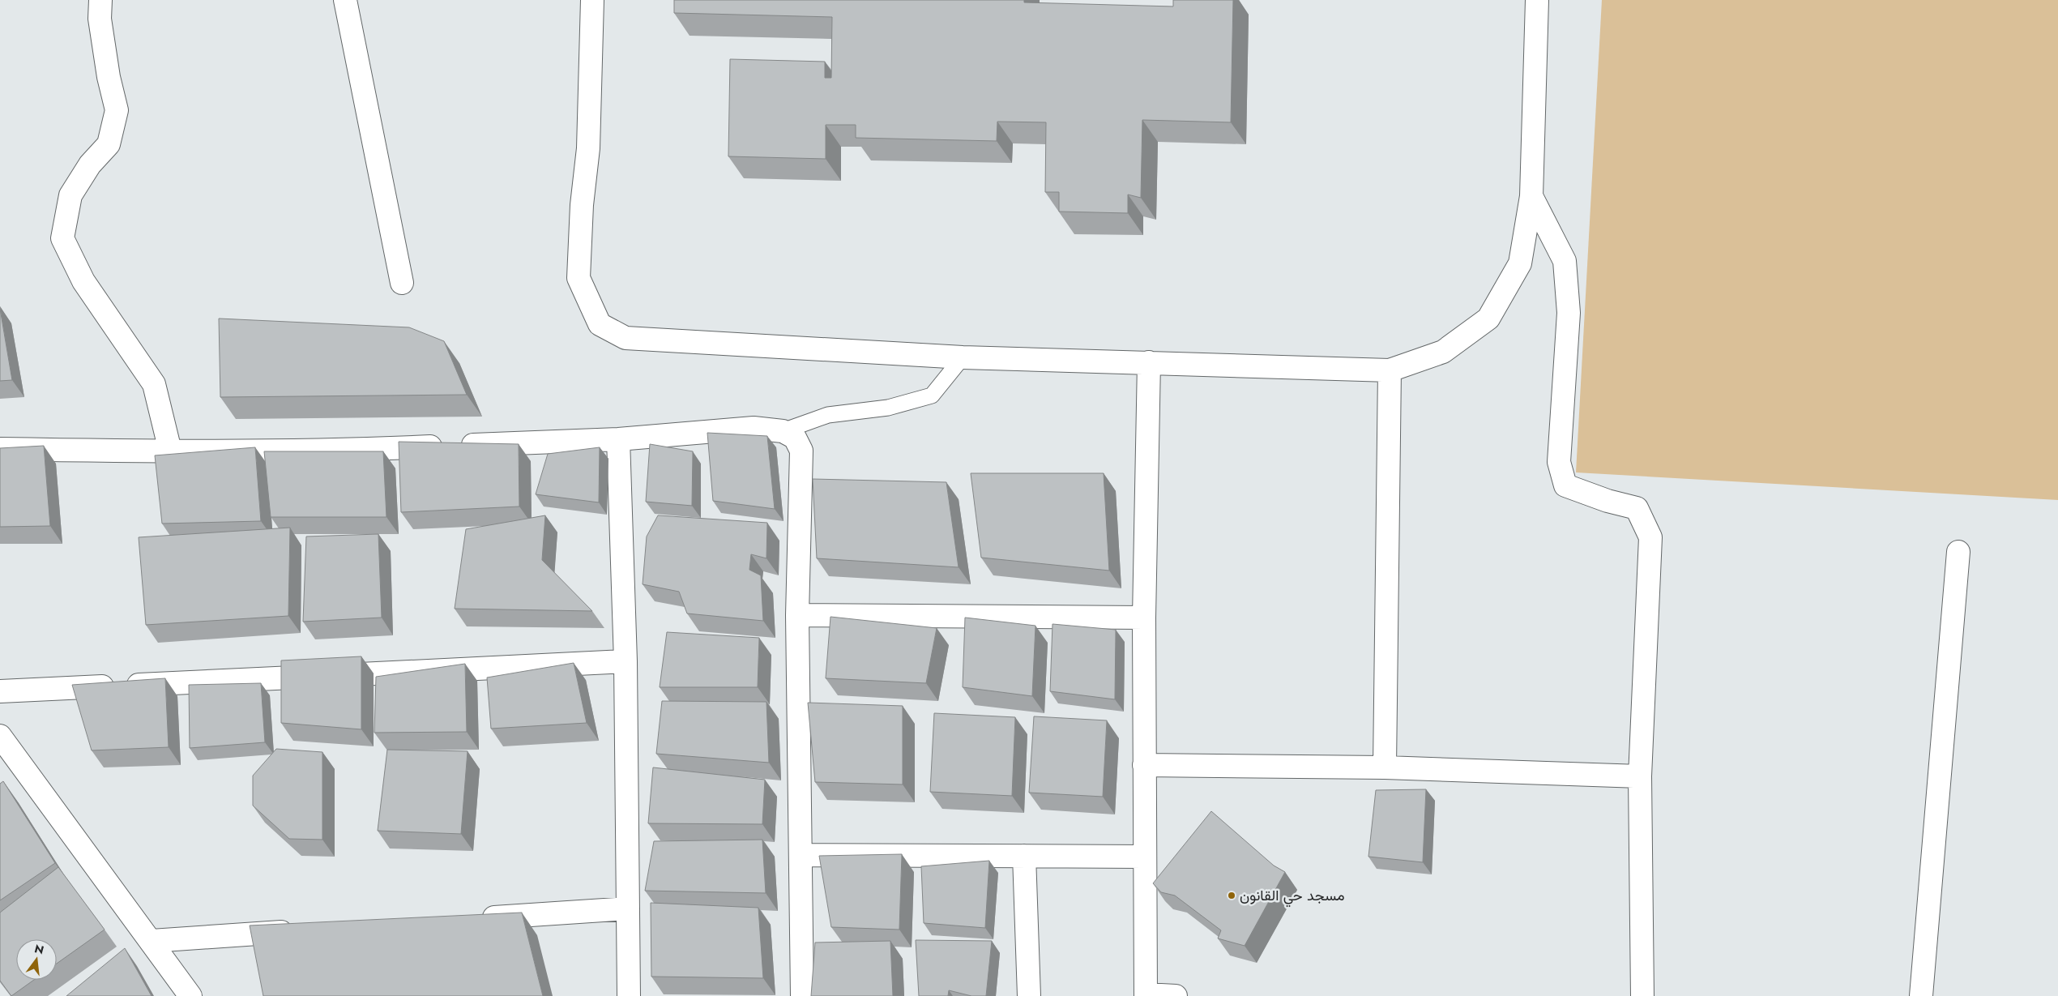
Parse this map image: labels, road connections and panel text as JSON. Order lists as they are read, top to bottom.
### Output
{
  "places": ["مسجد حي القانون"],
  "north": "top"
}
